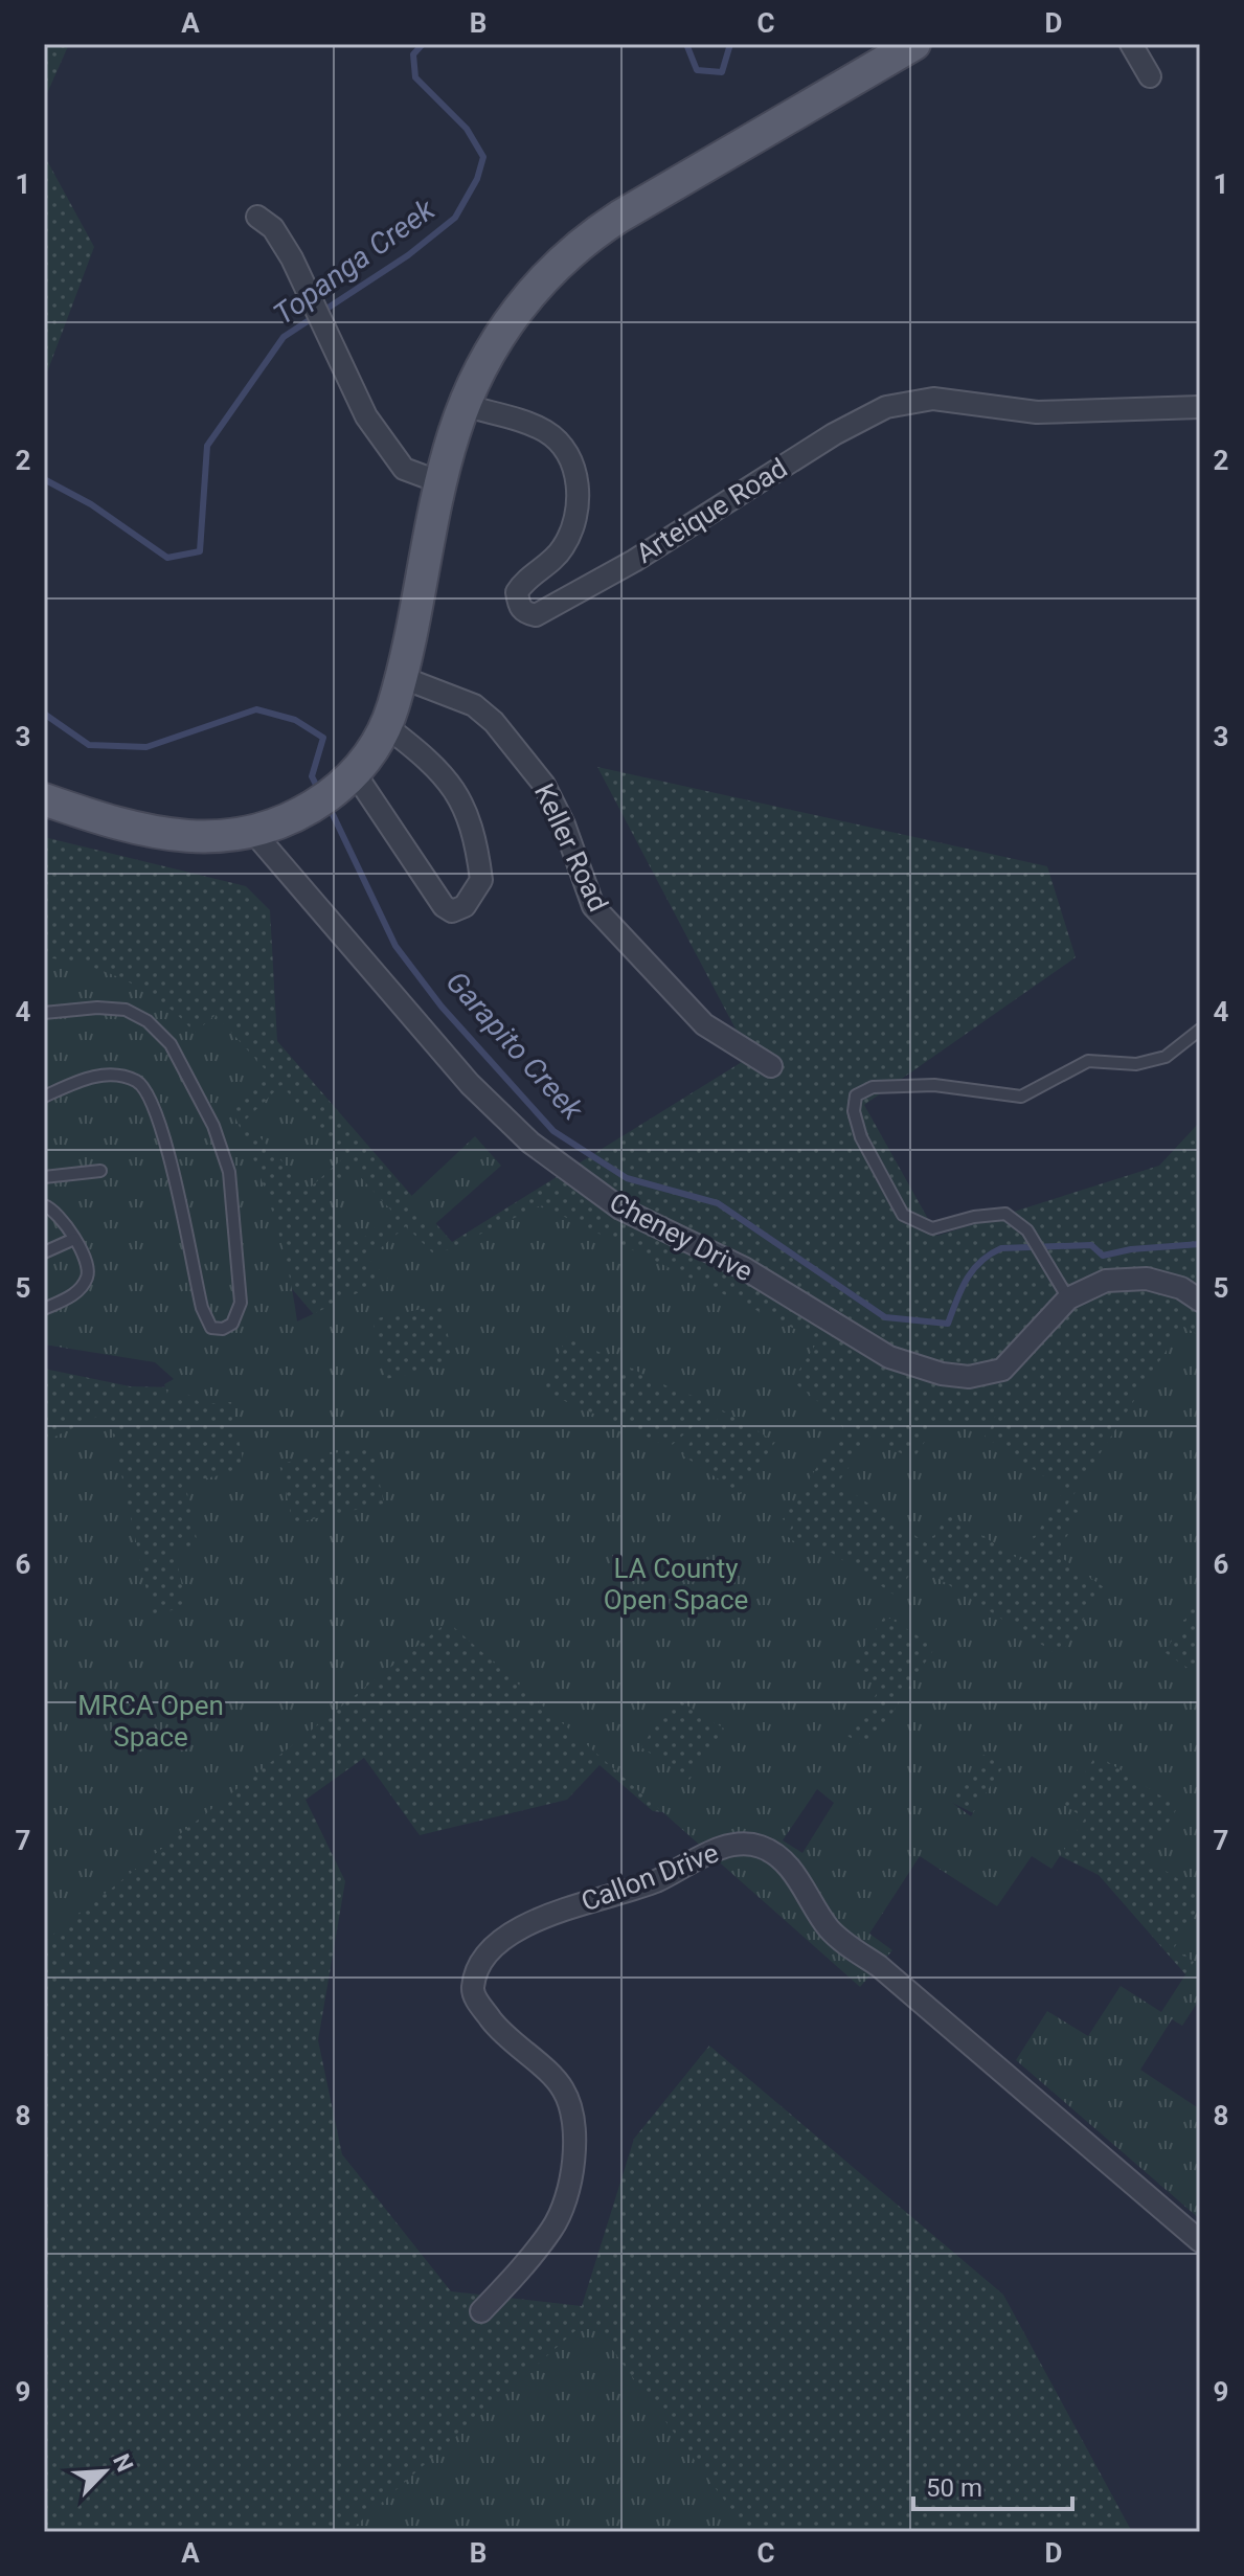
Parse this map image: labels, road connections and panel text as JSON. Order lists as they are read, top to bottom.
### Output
{
  "streets": {
    "street": [
      "Arteique Road",
      "Keller Road",
      "Cheney Drive",
      "Callon Drive"
    ]
  },
  "water": ["Topanga Creek", "Garapito Creek"],
  "parks": ["LA County Open Space", "MRCA Open Space"],
  "scale_bar": "50 m",
  "north": "top right",
  "grid": {
    "columns": [
      "A",
      "B",
      "C",
      "D"
    ],
    "rows": [
      "1",
      "2",
      "3",
      "4",
      "5",
      "6",
      "7",
      "8",
      "9"
    ]
  }
}
